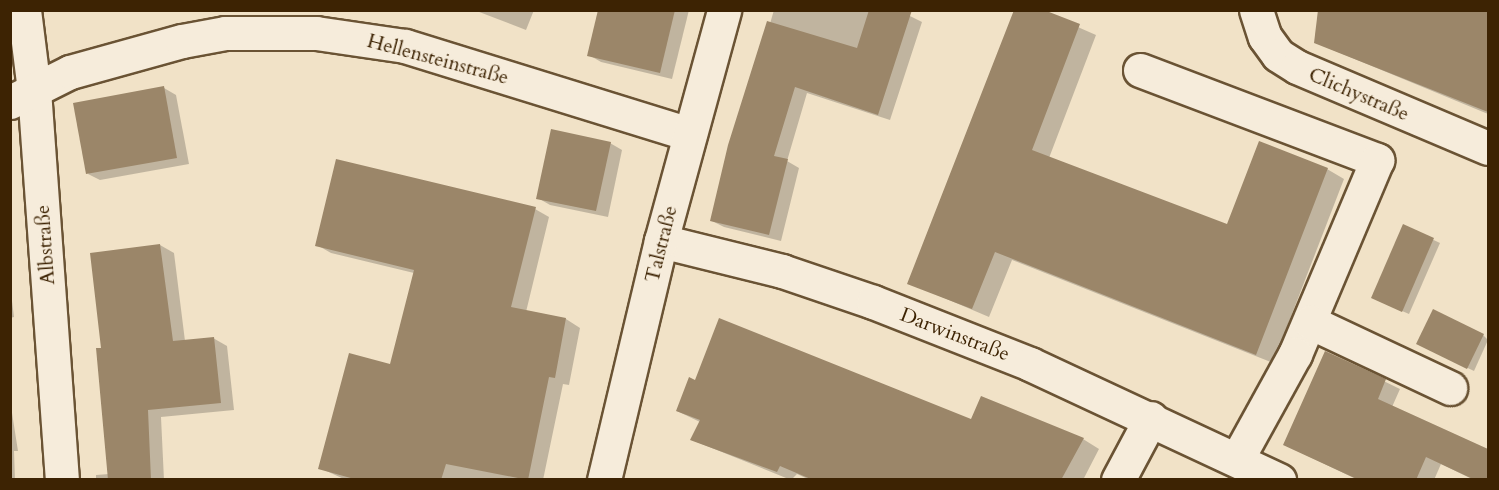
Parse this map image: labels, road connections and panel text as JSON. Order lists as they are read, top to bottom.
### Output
{
  "streets": {
    "street": [
      "Hellensteinstraße",
      "Clichystraße",
      "Talstraße",
      "Albstraße",
      "Darwinstraße"
    ]
  },
  "crossings": [
    ["Hellensteinstraße", "Talstraße"],
    ["Hellensteinstraße", "Albstraße"],
    ["Talstraße", "Darwinstraße"]
  ]
}
